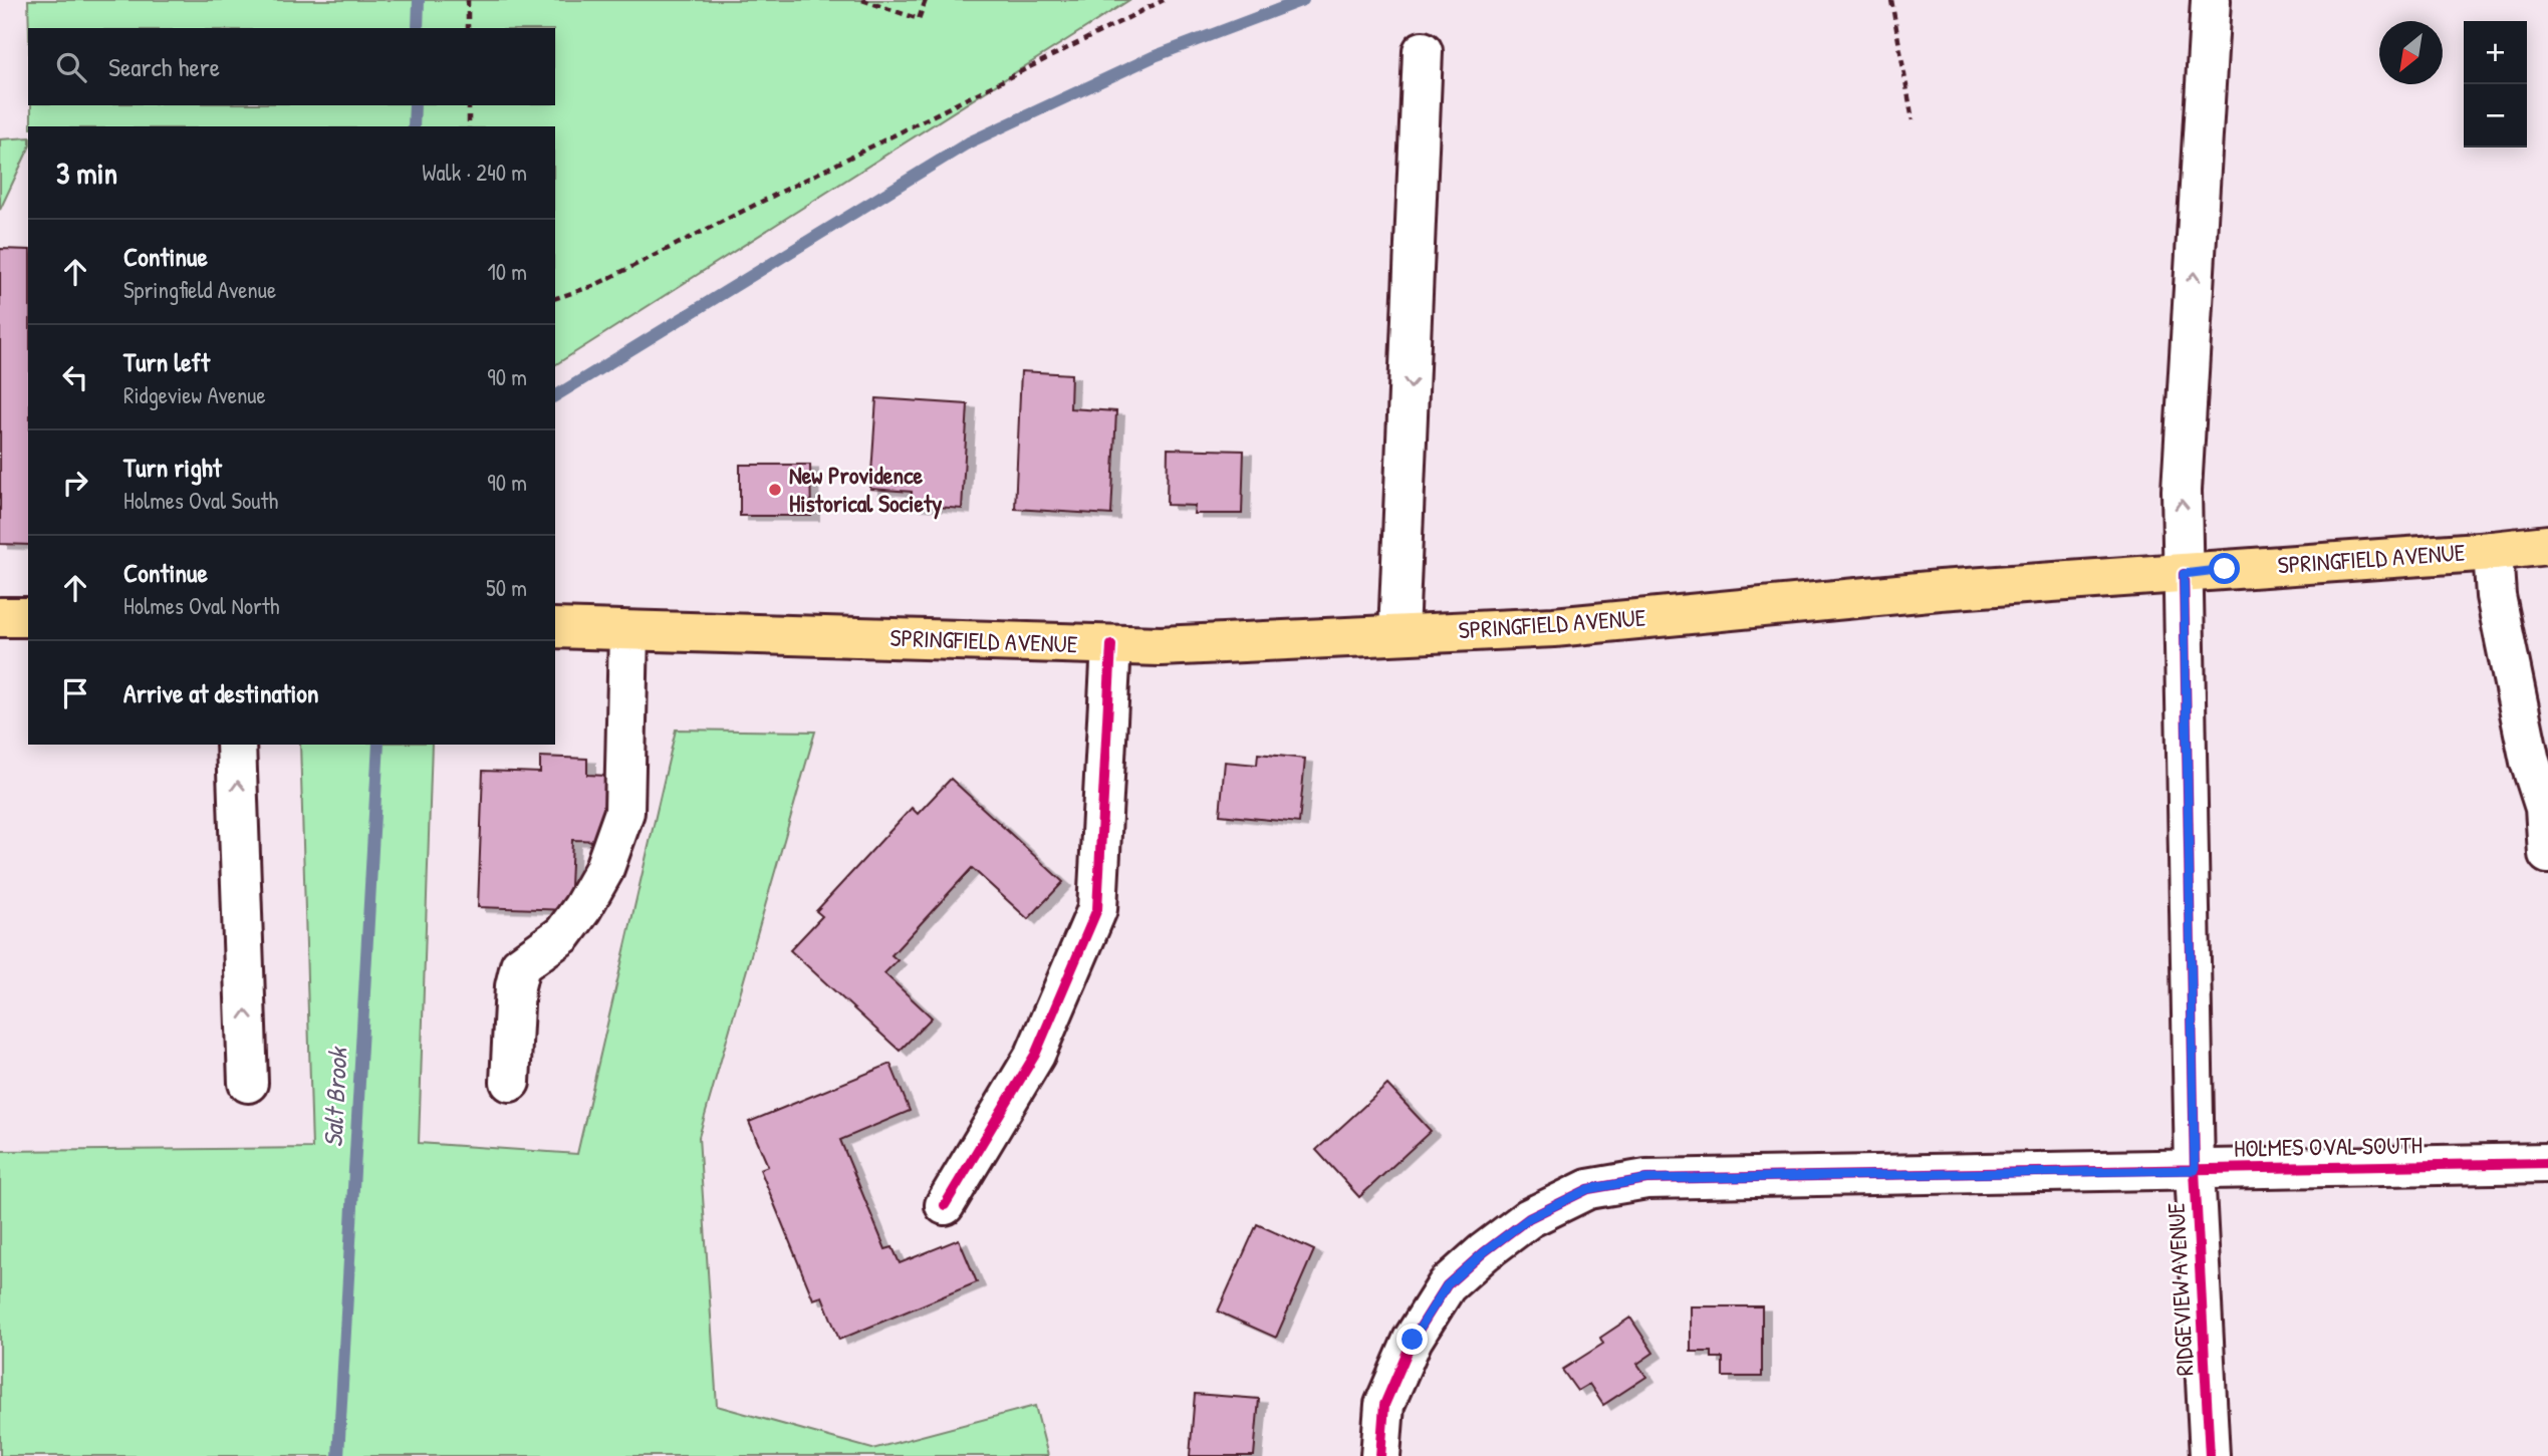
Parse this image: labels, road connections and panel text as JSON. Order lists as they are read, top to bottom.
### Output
{
  "streets": {
    "main road": ["SPRINGFIELD AVENUE"],
    "street": ["HOLMES OVAL SOUTH", "RIDGEVIEW AVENUE"]
  },
  "crossings": [
    ["SPRINGFIELD AVENUE", "RIDGEVIEW AVENUE"],
    ["HOLMES OVAL SOUTH", "RIDGEVIEW AVENUE"]
  ],
  "one_way": ["RIDGEVIEW AVENUE"],
  "water": ["Salt Brook"],
  "places": ["New Providence Historical Society"],
  "north": "bottom left",
  "page": {
    "map_buttons": ["+", "−"],
    "search": "Search here",
    "heading": ["3 min", "Walk · 240 m"],
    "list": [
      ["Continue", "Springfield Avenue", "10 m"],
      ["Turn left", "Ridgeview Avenue", "90 m"],
      ["Turn right", "Holmes Oval South", "90 m"],
      ["Continue", "Holmes Oval North", "50 m"],
      "Arrive at destination"
    ]
  }
}
